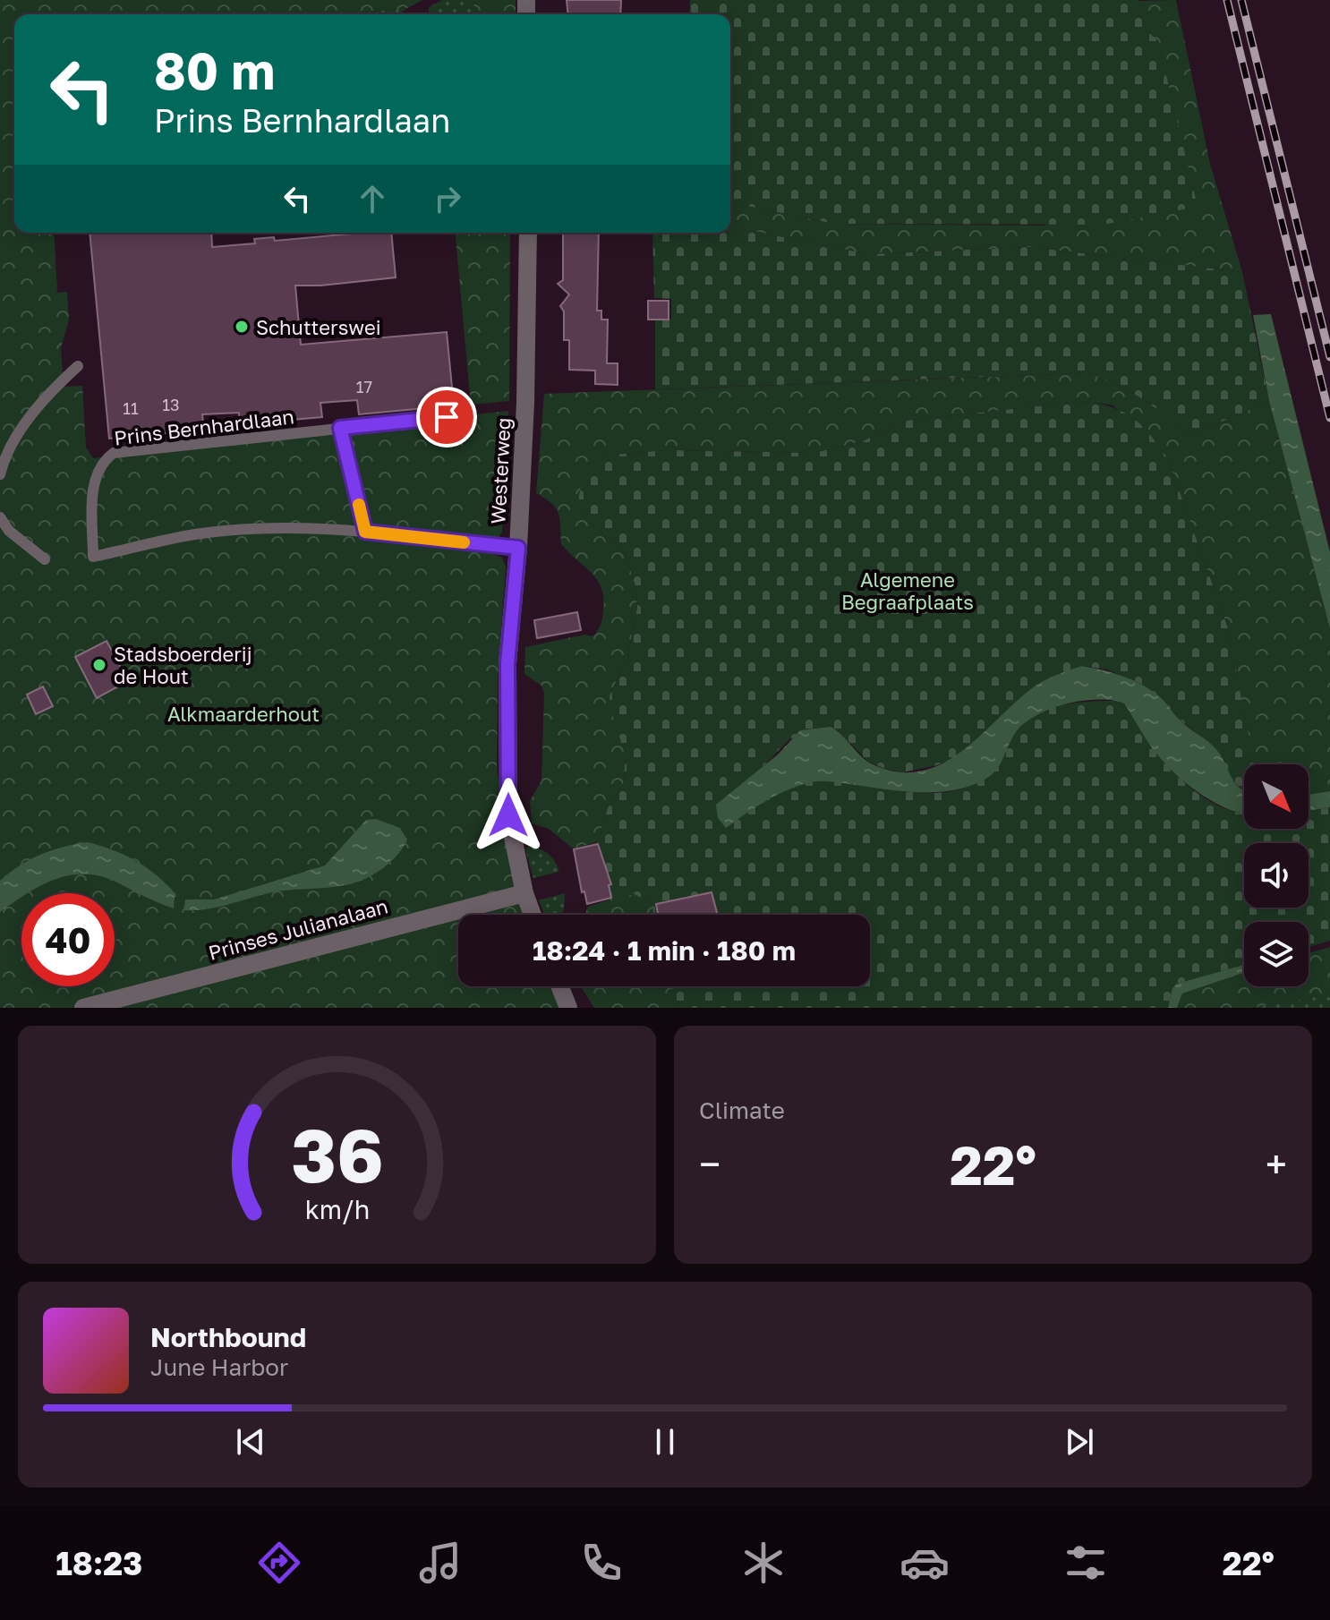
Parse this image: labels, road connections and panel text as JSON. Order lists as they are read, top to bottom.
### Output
{
  "streets": {
    "street": ["Westerweg", "Prinses Julianalaan"],
    "lane": ["Prins Bernhardlaan"]
  },
  "crossings": [
    ["Prins Bernhardlaan", "Westerweg"],
    ["Westerweg", "Prinses Julianalaan"]
  ],
  "parks": ["Algemene Begraafplaats", "Alkmaarderhout"],
  "places": ["Schutterswei", "Stadsboerderij de Hout"],
  "house_numbers": ["17", "13", "11"],
  "north": "bottom right",
  "page": {
    "turn": ["80 m", "Prins Bernhardlaan"],
    "limit": "40",
    "trip": "18:24 · 1 min · 180 m",
    "tile": "Climate",
    "heat": ["−", "22°", "+"],
    "song": ["Northbound", "June Harbor"],
    "tabs": ["18:23", "22°"],
    "gauge": ["36", "km/h"]
  }
}
